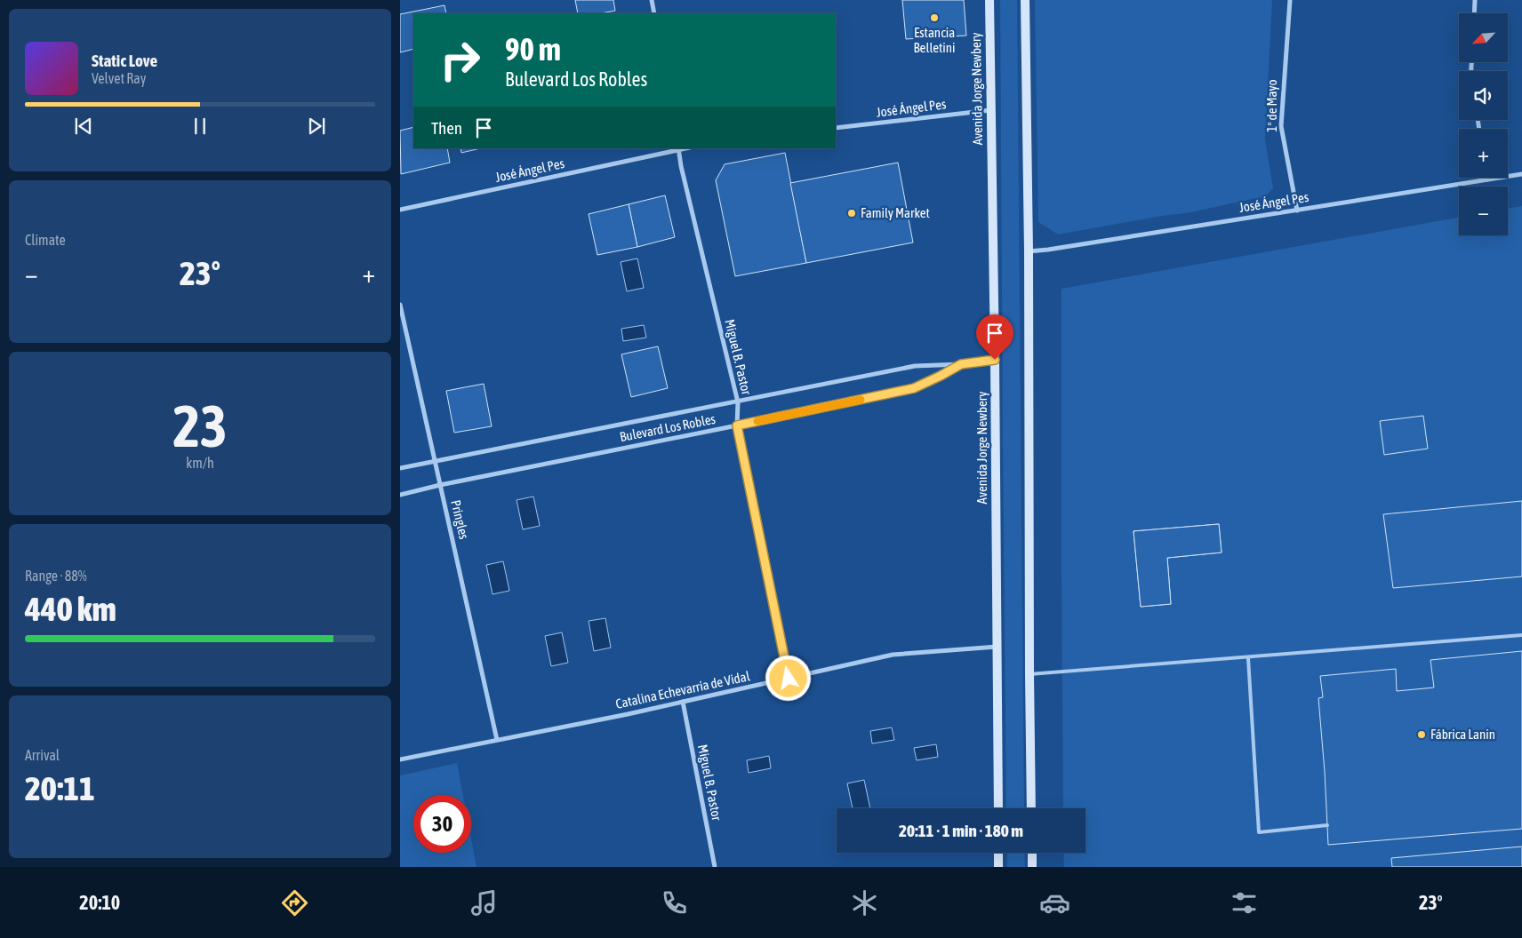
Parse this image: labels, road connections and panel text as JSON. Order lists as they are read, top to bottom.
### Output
{
  "streets": {
    "main road": ["Avenida Jorge Newbery"],
    "street": [
      "1º de Mayo",
      "José Ángel Pes",
      "Miguel B. Pastor",
      "Bulevard Los Robles",
      "Pringles",
      "Catalina Echevarría de Vidal"
    ]
  },
  "crossings": [
    ["Avenida Jorge Newbery", "José Ángel Pes"],
    ["Avenida Jorge Newbery", "Bulevard Los Robles"],
    ["Avenida Jorge Newbery", "Catalina Echevarría de Vidal"],
    ["1º de Mayo", "José Ángel Pes"],
    ["José Ángel Pes", "Miguel B. Pastor"],
    ["Miguel B. Pastor", "Bulevard Los Robles"],
    ["Miguel B. Pastor", "Catalina Echevarría de Vidal"],
    ["Bulevard Los Robles", "Pringles"],
    ["Pringles", "Catalina Echevarría de Vidal"]
  ],
  "places": ["Estancia Belletini", "Family Market", "Fábrica Lanin"],
  "north": "bottom left",
  "page": {
    "map_buttons": ["+", "−"],
    "turn": ["90 m", "Bulevard Los Robles"],
    "song": ["Static Love", "Velvet Ray"],
    "then": "Then",
    "tile": [
      "Climate",
      ["23", "km/h"],
      ["Range · 88%", "440 km"],
      ["Arrival", "20:11"]
    ],
    "heat": ["−", "23°", "+"],
    "limit": "30",
    "trip": "20:11 · 1 min · 180 m",
    "tabs": ["20:10", "23°"]
  }
}
